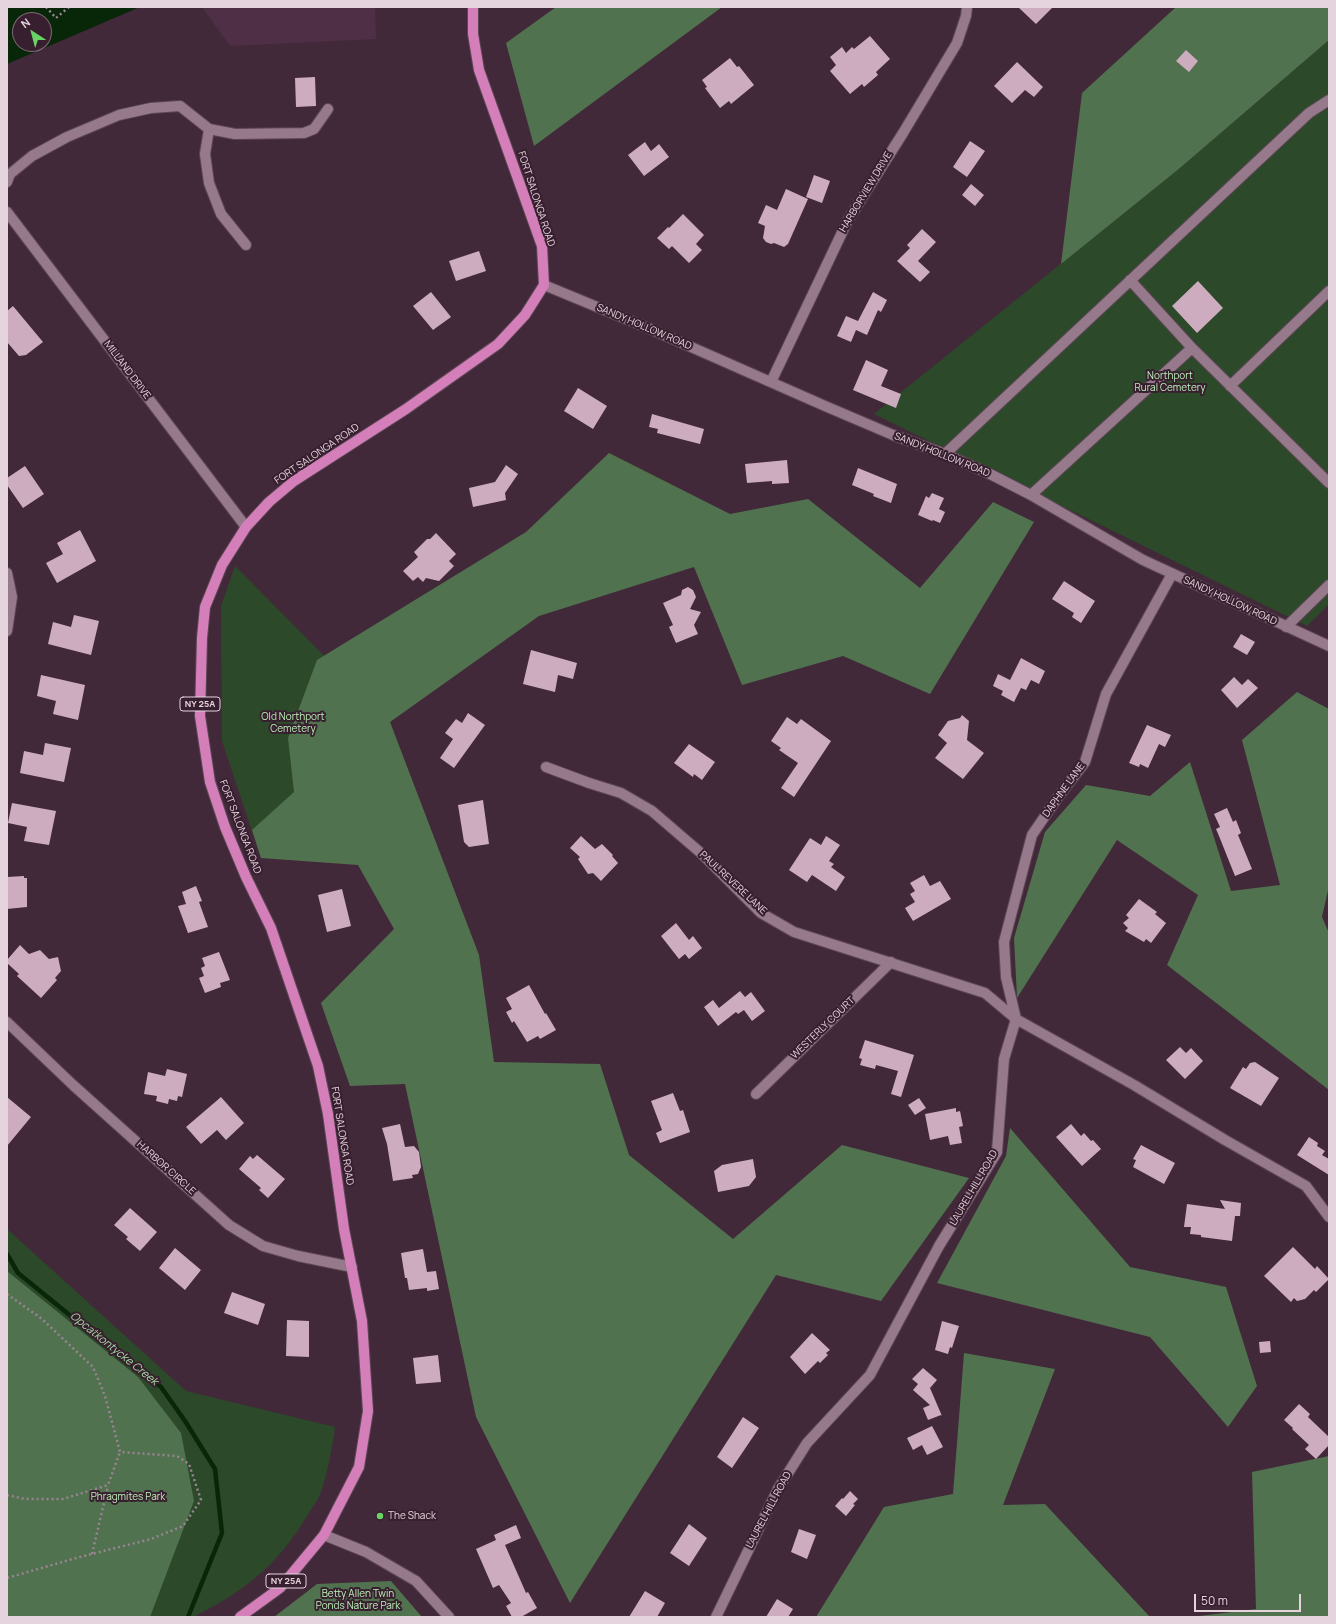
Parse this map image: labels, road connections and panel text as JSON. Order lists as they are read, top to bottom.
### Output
{
  "streets": {
    "main road": ["FORT SALONGA ROAD", "NY 25A"],
    "street": [
      "HARBORVIEW DRIVE",
      "SANDY HOLLOW ROAD",
      "MILLAND DRIVE",
      "DAPHNE LANE",
      "PAUL REVERE LANE",
      "WESTERLY COURT",
      "HARBOR CIRCLE",
      "LAUREL HILL ROAD"
    ]
  },
  "crossings": [
    ["HARBORVIEW DRIVE", "SANDY HOLLOW ROAD"],
    ["FORT SALONGA ROAD", "SANDY HOLLOW ROAD"],
    ["FORT SALONGA ROAD", "MILLAND DRIVE"],
    ["FORT SALONGA ROAD", "HARBOR CIRCLE"],
    ["SANDY HOLLOW ROAD", "DAPHNE LANE"],
    ["DAPHNE LANE", "PAUL REVERE LANE"],
    ["DAPHNE LANE", "LAUREL HILL ROAD"],
    ["PAUL REVERE LANE", "WESTERLY COURT"],
    ["PAUL REVERE LANE", "LAUREL HILL ROAD"]
  ],
  "water": ["Opcatkontycke Creek"],
  "parks": [
    "Northport Rural Cemetery",
    "Old Northport Cemetery",
    "Phragmites Park",
    "Betty Allen Twin Ponds Nature Park"
  ],
  "places": ["The Shack"],
  "scale_bar": "50 m",
  "north": "top left"
}
